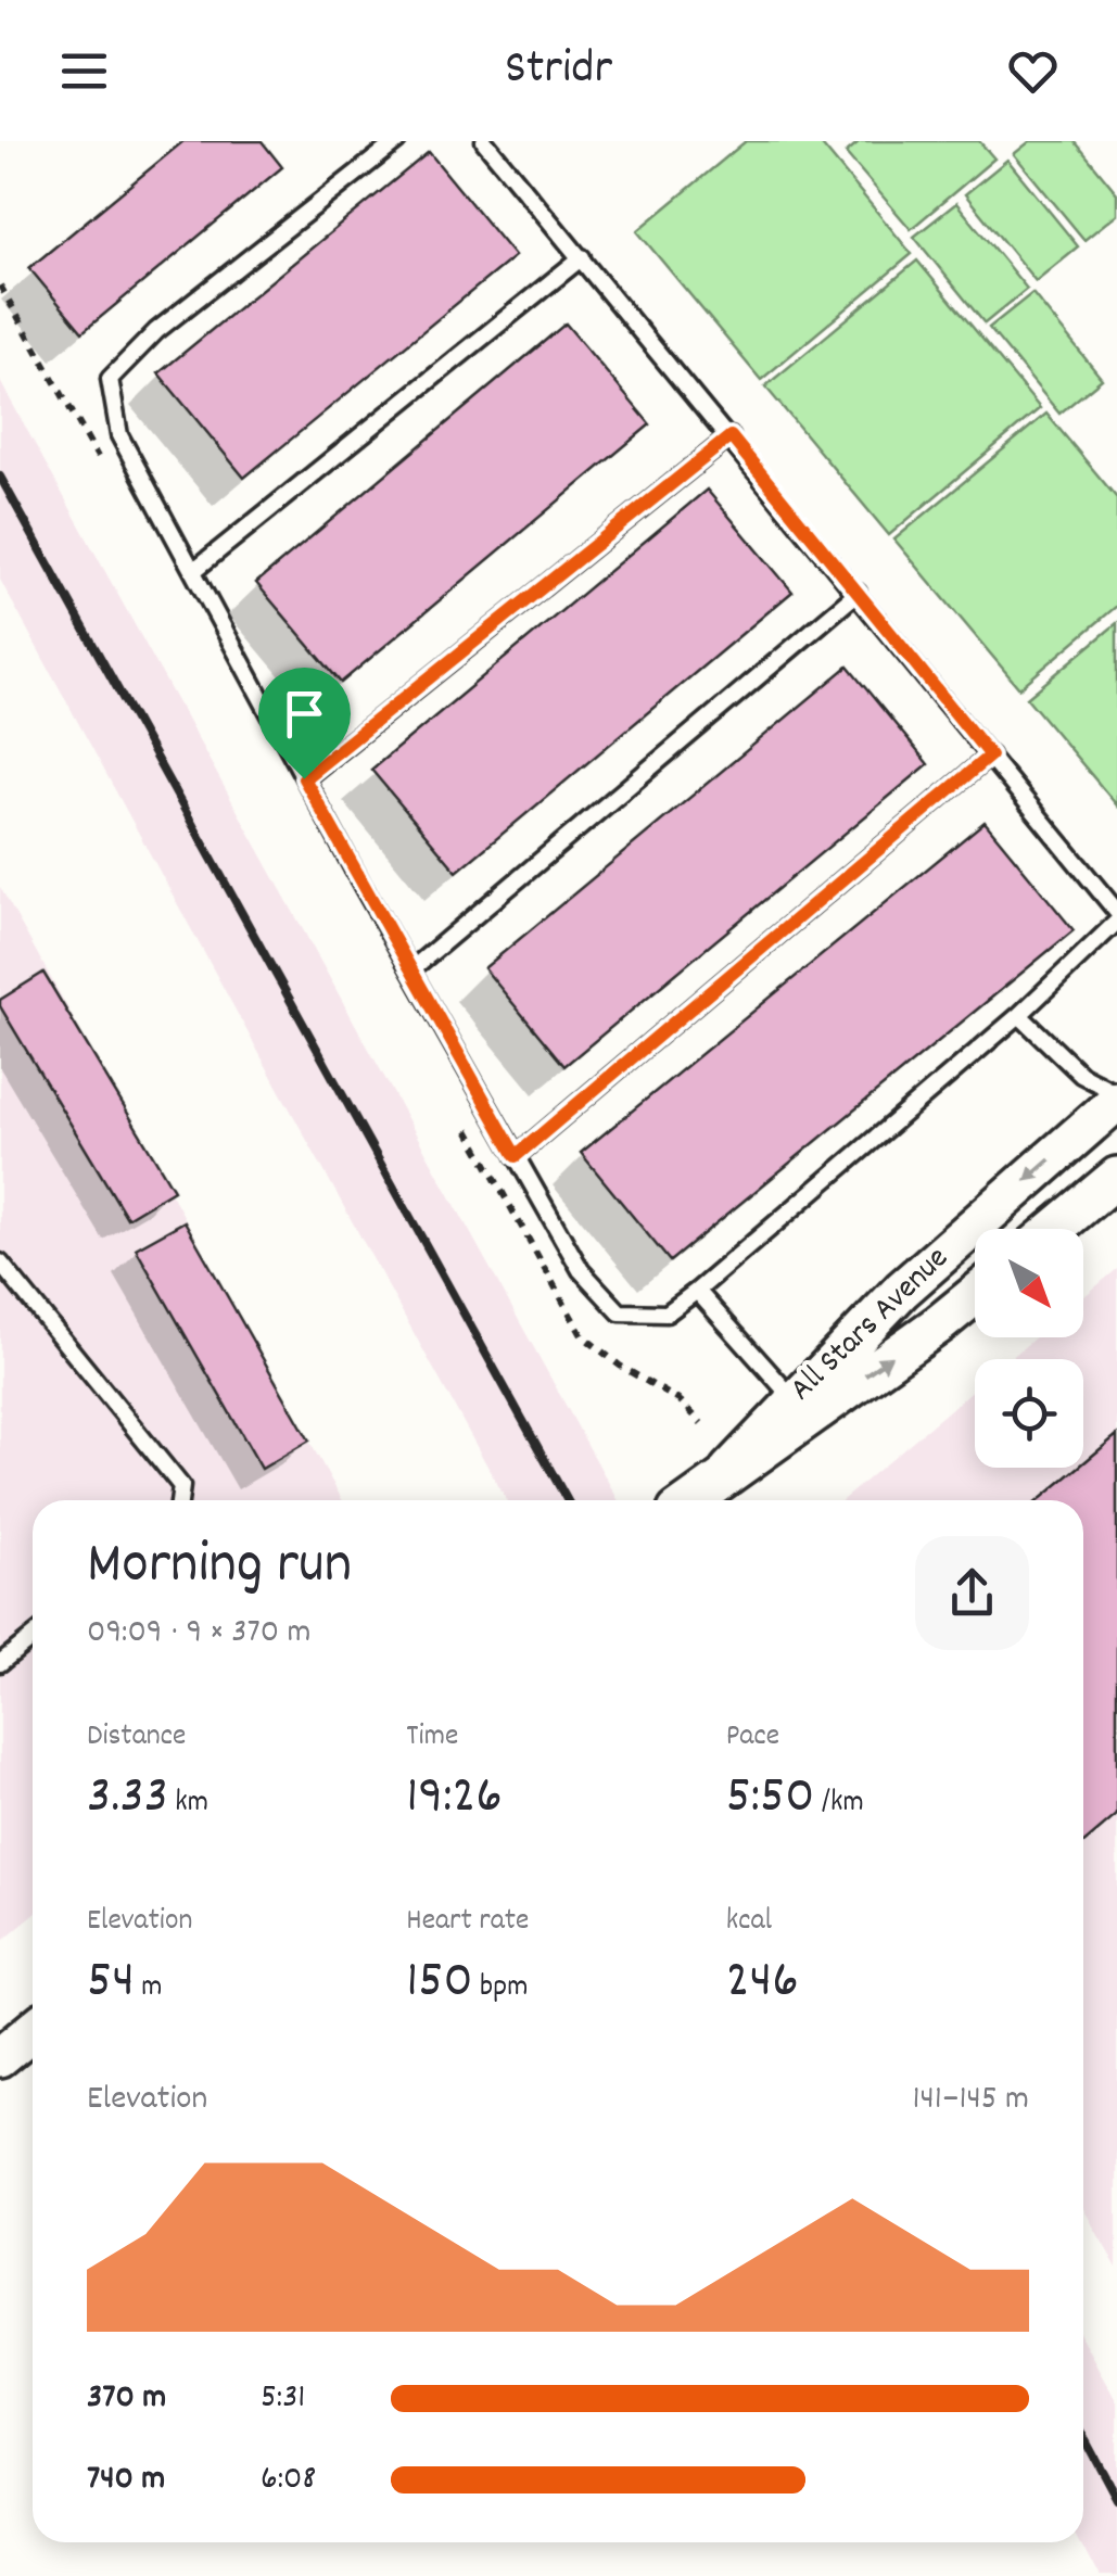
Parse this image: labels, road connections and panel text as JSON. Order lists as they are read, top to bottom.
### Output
{
  "streets": {
    "street": ["All Stars Avenue"]
  },
  "north": "bottom right",
  "page": {
    "header": "Stridr",
    "heading": ["Morning run", "09:09 · 9 × 370 m"],
    "stats": [
      ["Distance", "3.33 km"],
      ["Time", "19:26"],
      ["Pace", "5:50 /km"],
      ["Elevation", "54 m"],
      ["Heart rate", "150 bpm"],
      ["kcal", "246"]
    ],
    "chart": ["Elevation", "141–145 m"],
    "list": [
      {
        "name": "370 m",
        "note": "5:31"
      },
      {
        "name": "740 m",
        "note": "6:08"
      }
    ]
  }
}
